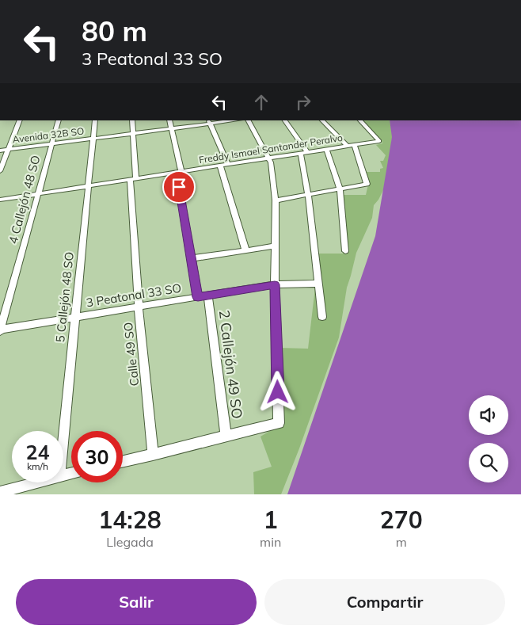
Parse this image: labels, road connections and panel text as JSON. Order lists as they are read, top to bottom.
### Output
{
  "streets": {
    "street": [
      "Avenida 32B SO",
      "Freddy Ismael Santander Peralvo",
      "4 Callejón 48 SO",
      "3 Peatonal 33 SO",
      "5 Callejón 48 SO",
      "Calle 49 SO",
      "2 Callejón 49 SO"
    ]
  },
  "crossings": [
    ["Avenida 32B SO", "4 Callejón 48 SO"],
    ["Avenida 32B SO", "5 Callejón 48 SO"],
    ["Avenida 32B SO", "Calle 49 SO"],
    ["Freddy Ismael Santander Peralvo", "4 Callejón 48 SO"],
    ["Freddy Ismael Santander Peralvo", "5 Callejón 48 SO"],
    ["Freddy Ismael Santander Peralvo", "Calle 49 SO"],
    ["4 Callejón 48 SO", "3 Peatonal 33 SO"],
    ["3 Peatonal 33 SO", "5 Callejón 48 SO"],
    ["3 Peatonal 33 SO", "Calle 49 SO"],
    ["3 Peatonal 33 SO", "2 Callejón 49 SO"]
  ],
  "page": {
    "turn": ["80 m", "3 Peatonal 33 SO"],
    "speed": "24 km/h",
    "limit": "30",
    "eta": [
      "14:28",
      "Llegada",
      "1",
      "min",
      "270",
      "m"
    ],
    "buttons": ["Salir", "Compartir"]
  }
}
